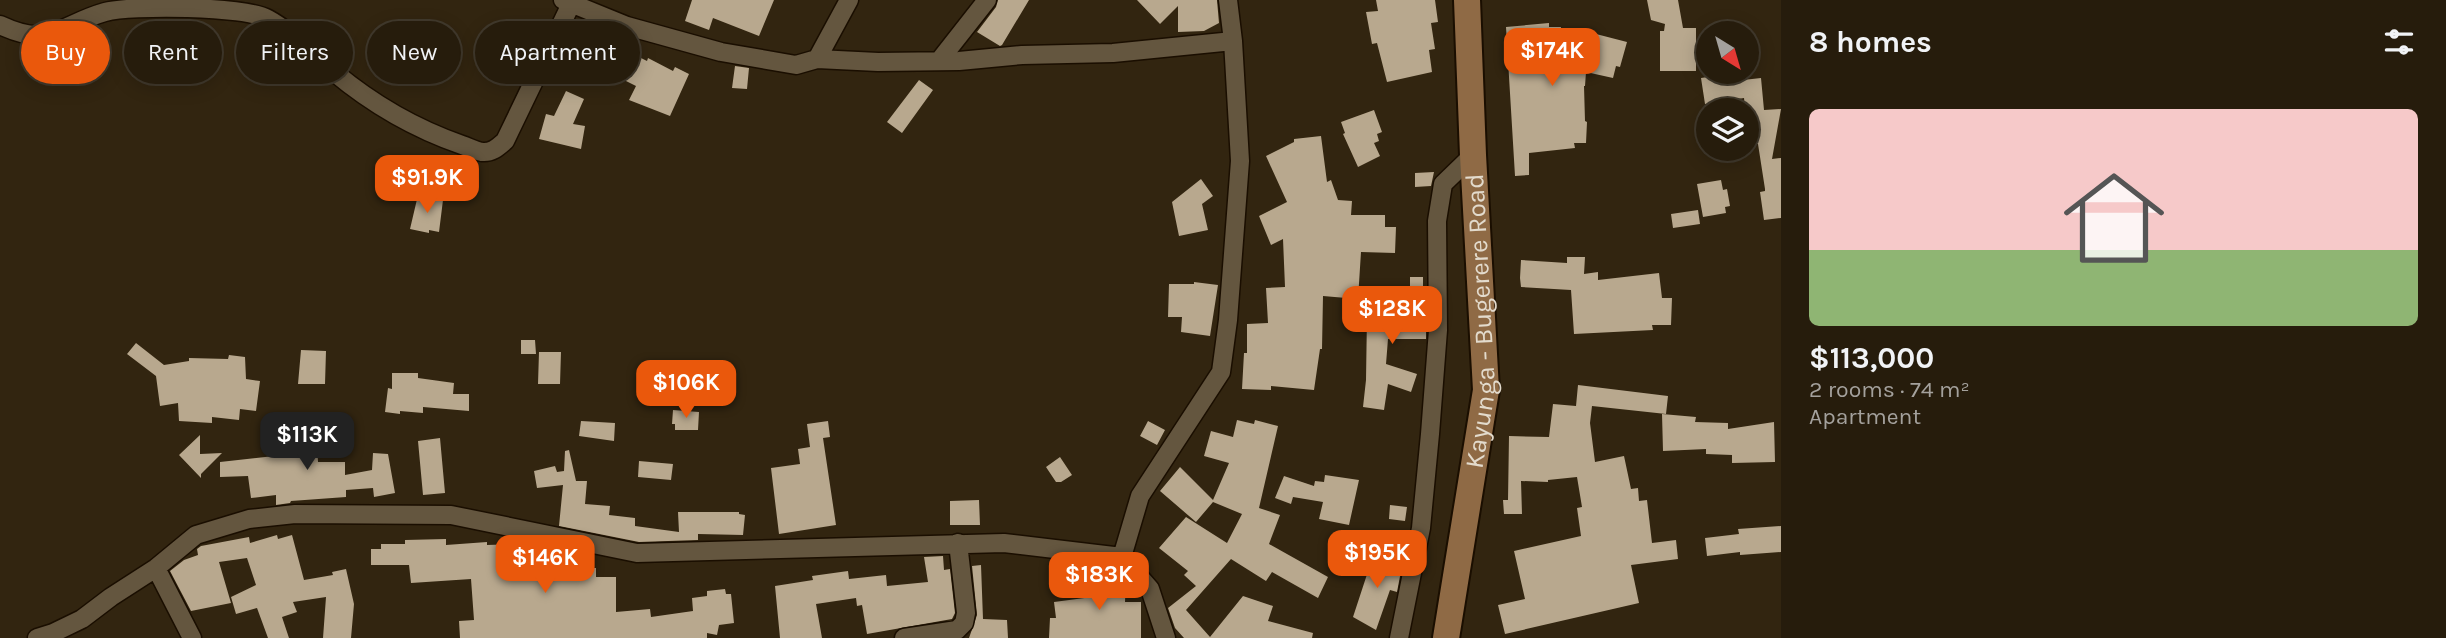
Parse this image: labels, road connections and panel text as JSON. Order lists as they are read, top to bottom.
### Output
{
  "streets": {
    "main road": ["Kayunga - Bugerere Road"]
  },
  "north": "bottom right",
  "page": {
    "heading": "8 homes",
    "chip": [
      "Buy",
      "Rent",
      "Filters",
      "New",
      "Apartment"
    ],
    "price": [
      "$174K",
      "$91.9K",
      "$128K",
      "$106K",
      "$113K",
      "$195K",
      "$146K",
      "$183K"
    ],
    "list": [
      {
        "name": "$113,000",
        "note": "2 rooms · 74 m² · Apartment"
      }
    ]
  }
}
